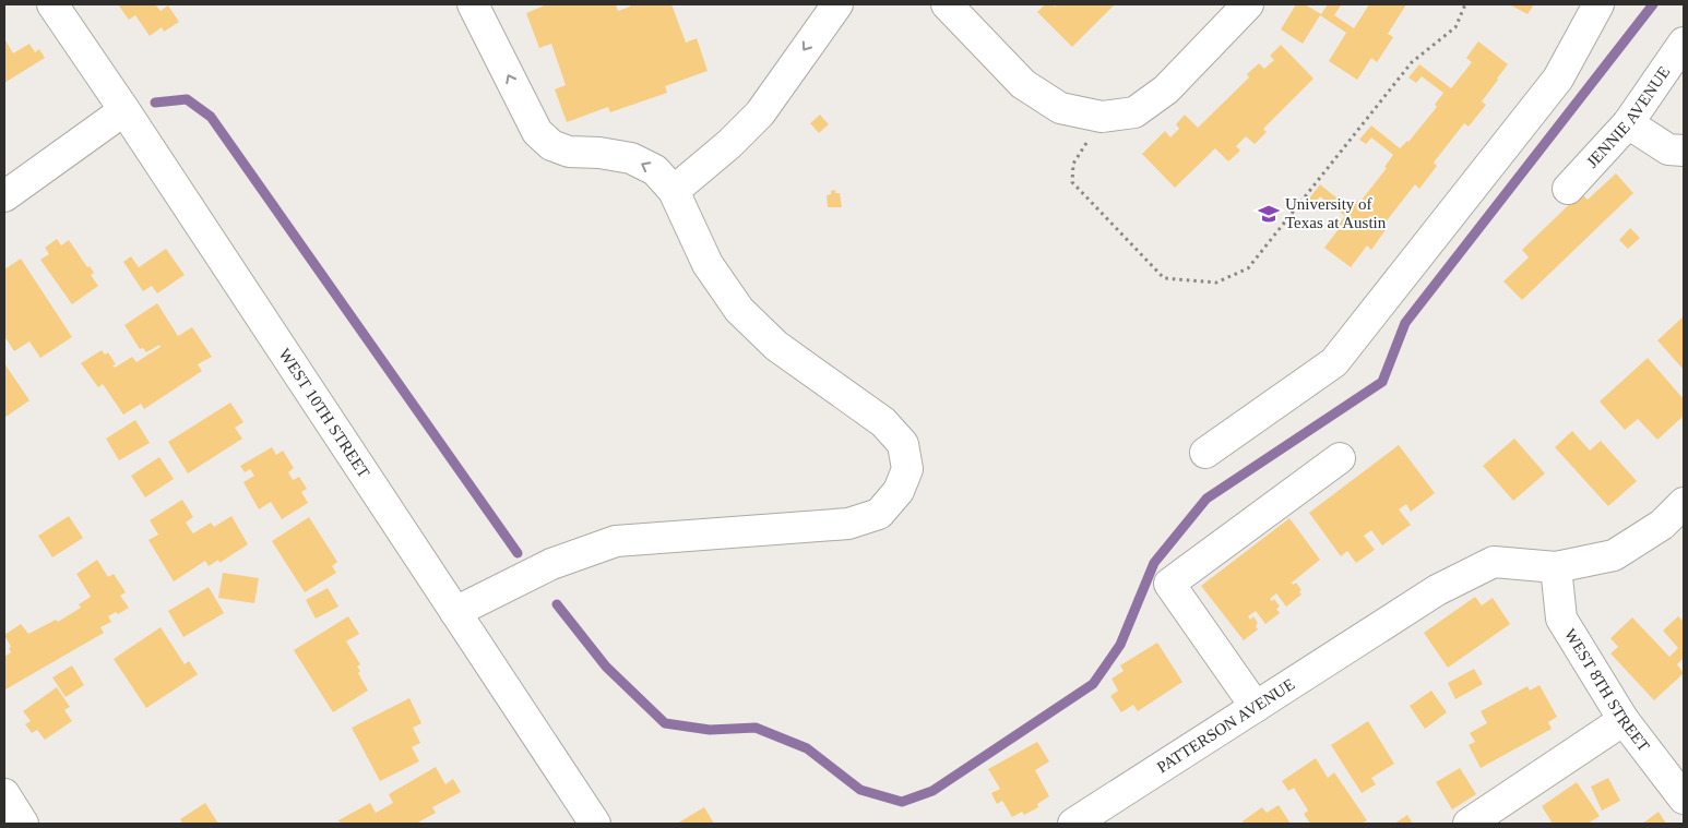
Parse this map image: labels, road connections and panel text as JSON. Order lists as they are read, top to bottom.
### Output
{
  "streets": {
    "street": [
      "JENNIE AVENUE",
      "WEST 10TH STREET",
      "WEST 8TH STREET",
      "PATTERSON AVENUE"
    ]
  },
  "crossings": [
    ["WEST 8TH STREET", "PATTERSON AVENUE"]
  ],
  "places": {
    "school or university": ["University of Texas at Austin"]
  }
}
